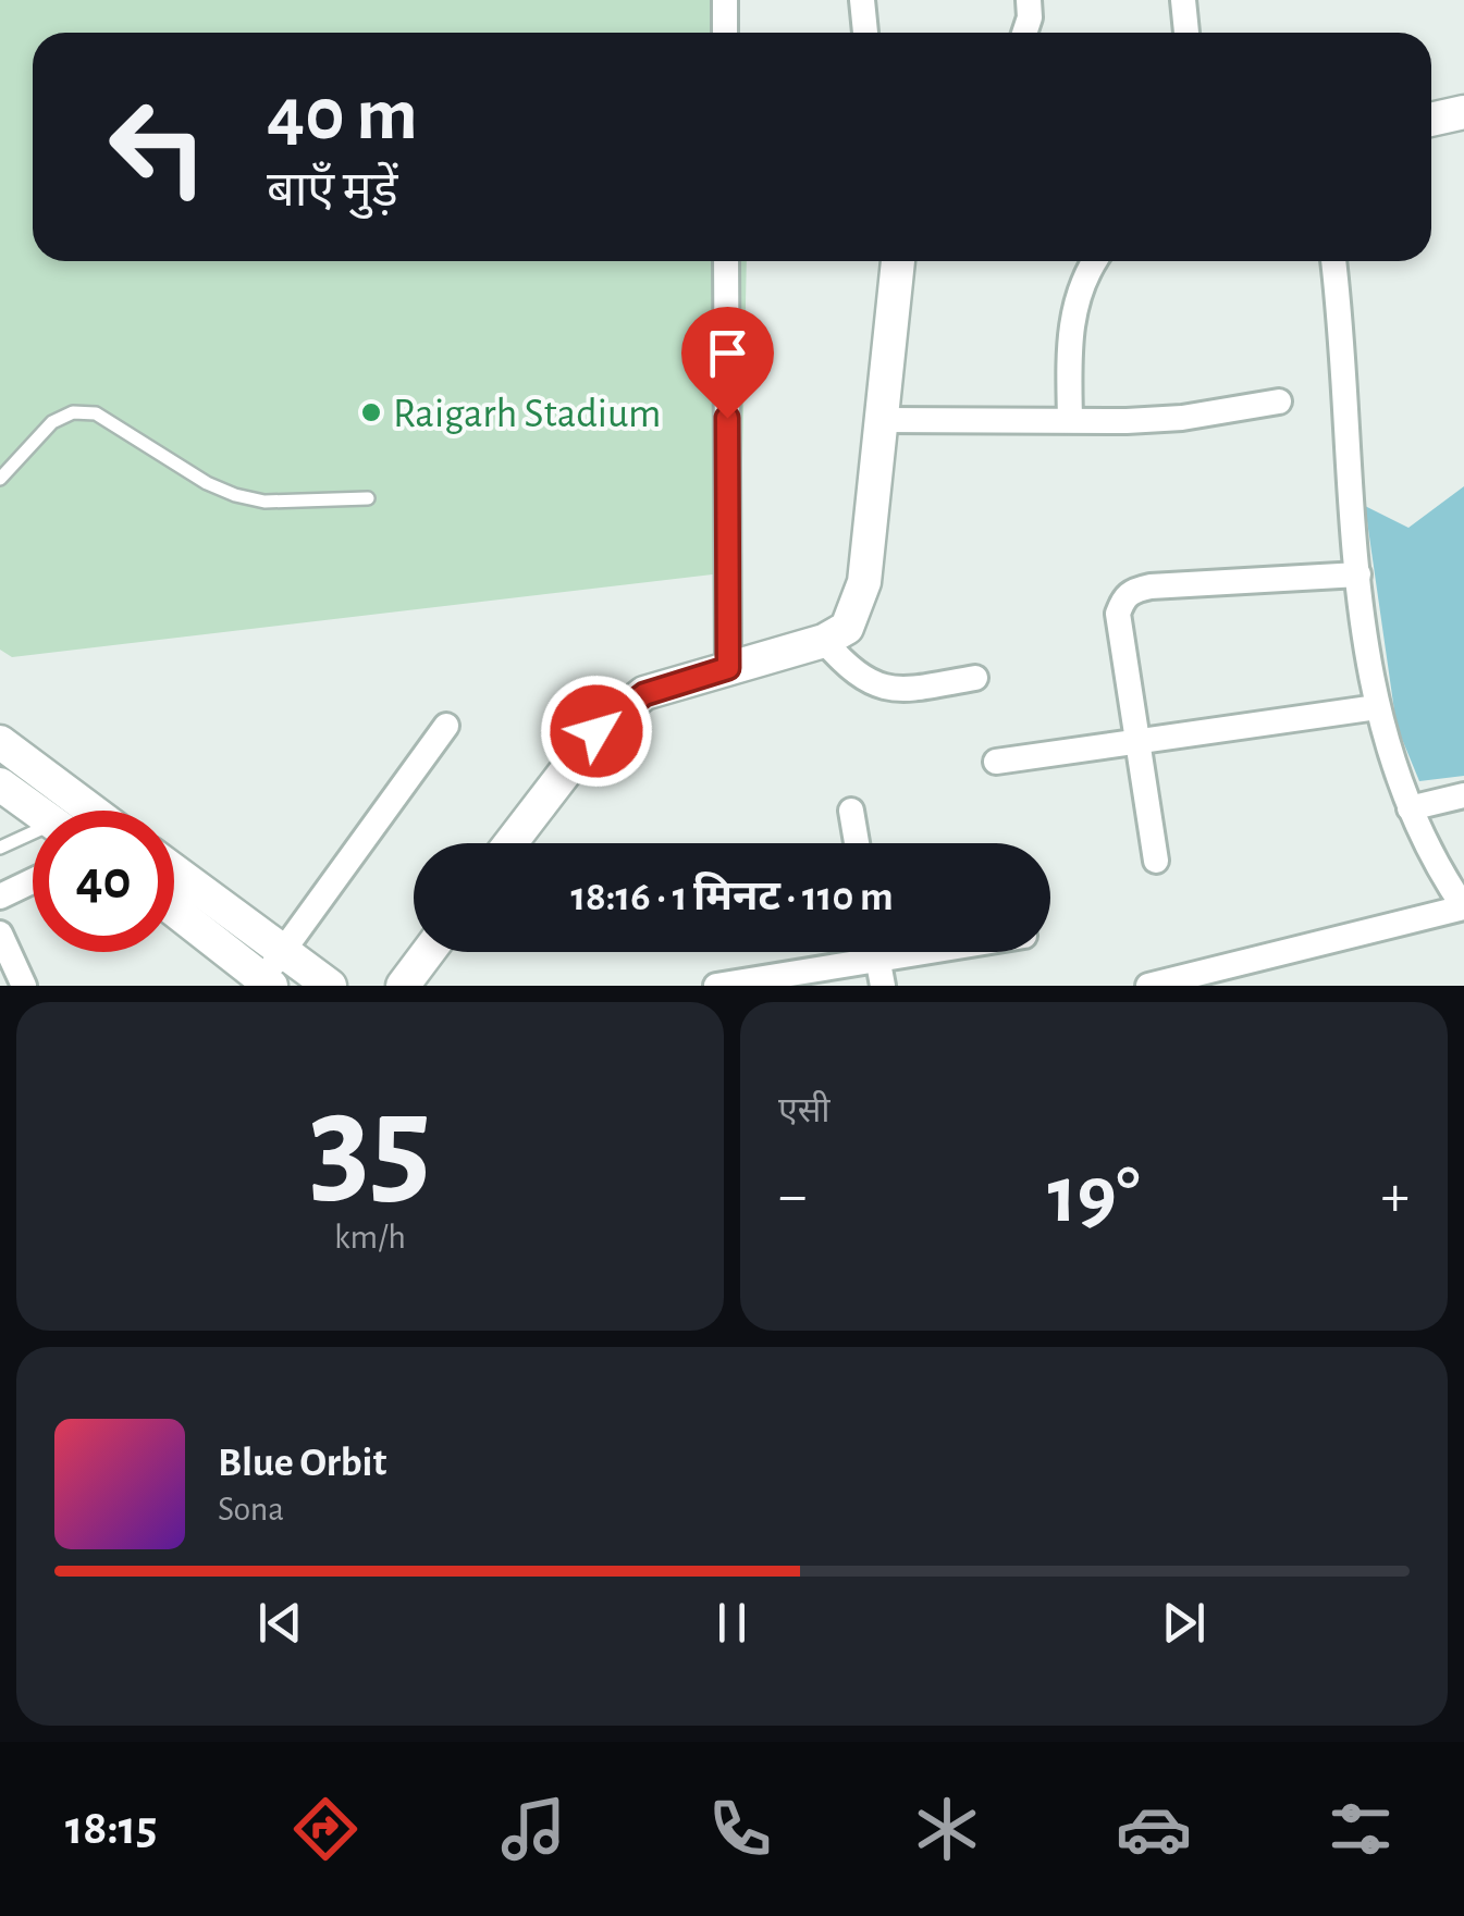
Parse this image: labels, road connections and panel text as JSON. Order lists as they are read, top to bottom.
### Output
{
  "places": ["Raigarh Stadium"],
  "page": {
    "turn": ["40 m", "बाएँ मुड़ें"],
    "limit": "40",
    "trip": "18:16 · 1 मिनट · 110 m",
    "tile": [
      ["35", "km/h"],
      "एसी"
    ],
    "heat": ["−", "19°", "+"],
    "song": ["Blue Orbit", "Sona"],
    "tabs": "18:15"
  }
}
